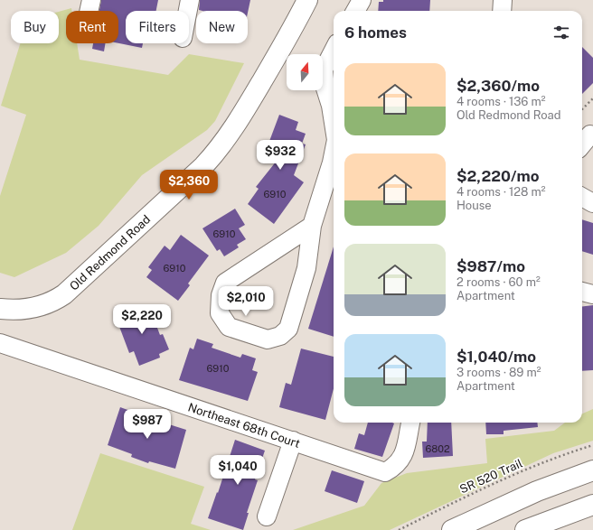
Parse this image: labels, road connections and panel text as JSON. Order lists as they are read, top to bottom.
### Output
{
  "streets": {
    "main road": ["Old Redmond Road"],
    "street": ["Northeast 68th Court"],
    "path": ["SR 520 Trail"]
  },
  "house_numbers": [
    "6910",
    "6910",
    "6910",
    "6910",
    "6802"
  ],
  "north": "top",
  "page": {
    "chip": [
      "Buy",
      "Rent",
      "Filters",
      "New"
    ],
    "heading": "6 homes",
    "list": [
      {
        "name": "$2,360/mo",
        "note": "4 rooms · 136 m² · Old Redmond Road"
      },
      {
        "name": "$2,220/mo",
        "note": "4 rooms · 128 m² · House"
      },
      {
        "name": "$987/mo",
        "note": "2 rooms · 60 m² · Apartment"
      },
      {
        "name": "$1,040/mo",
        "note": "3 rooms · 89 m² · Apartment"
      }
    ],
    "price": [
      "$932",
      "$2,360",
      "$2,010",
      "$2,220",
      "$987",
      "$1,040"
    ]
  }
}
